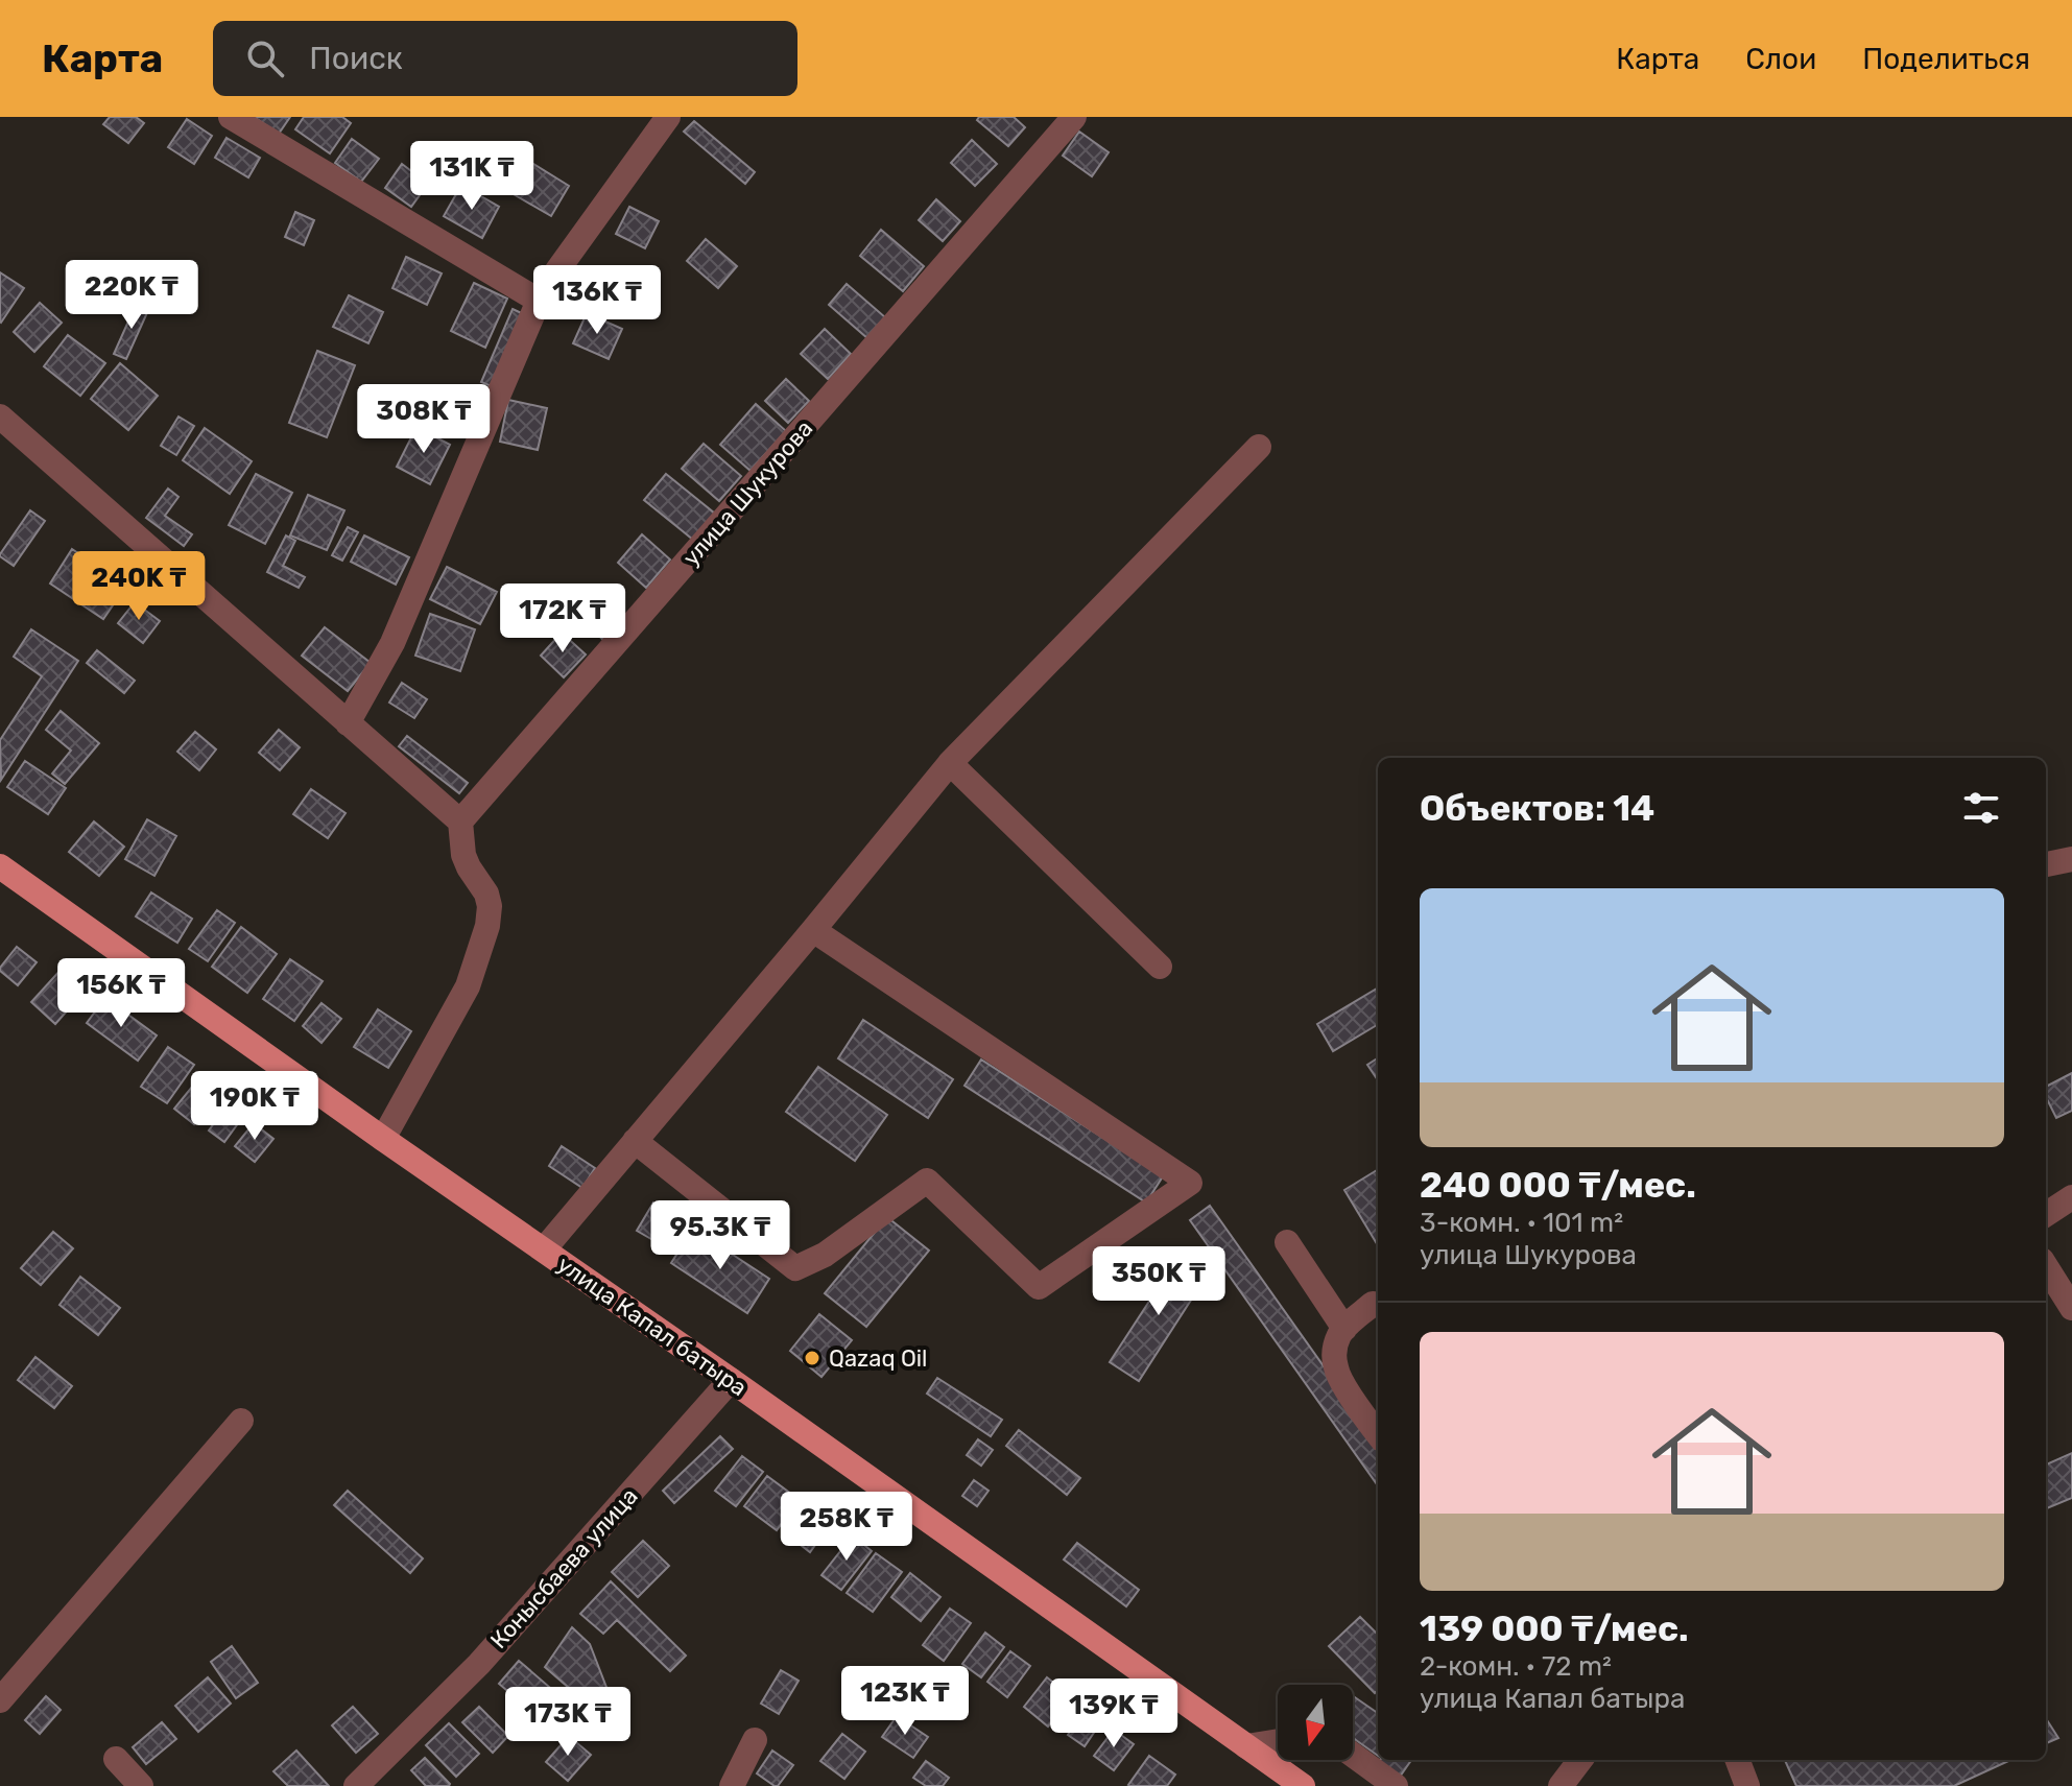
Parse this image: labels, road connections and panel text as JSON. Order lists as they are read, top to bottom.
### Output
{
  "streets": {
    "main road": ["улица Капал батыра"],
    "street": ["улица Шукурова", "Конысбаева улица"]
  },
  "crossings": [
    ["улица Капал батыра", "Конысбаева улица"]
  ],
  "places": ["Qazaq Oil"],
  "north": "bottom",
  "page": {
    "header": "Карта",
    "search": "Поиск",
    "nav": ["Карта", "Слои", "Поделиться"],
    "price": [
      "131K ₸",
      "220K ₸",
      "136K ₸",
      "308K ₸",
      "240K ₸",
      "172K ₸",
      "156K ₸",
      "190K ₸",
      "95.3K ₸",
      "350K ₸",
      "258K ₸",
      "123K ₸",
      "139K ₸",
      "173K ₸"
    ],
    "heading": "Объектов: 14",
    "list": [
      {
        "name": "240 000 ₸/мес.",
        "note": "3-комн. · 101 m² · улица Шукурова"
      },
      {
        "name": "139 000 ₸/мес.",
        "note": "2-комн. · 72 m² · улица Капал батыра"
      }
    ]
  }
}
